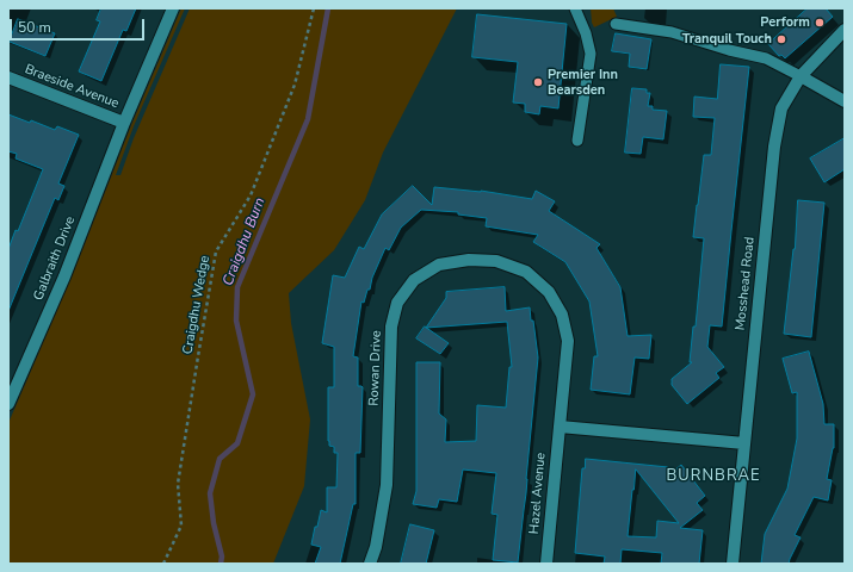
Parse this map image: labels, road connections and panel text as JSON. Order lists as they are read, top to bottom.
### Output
{
  "streets": {
    "street": [
      "Braeside Avenue",
      "Galbraith Drive",
      "Mosshead Road",
      "Rowan Drive",
      "Hazel Avenue"
    ],
    "path": ["Craigdhu Wedge"]
  },
  "crossings": [
    ["Braeside Avenue", "Galbraith Drive"],
    ["Rowan Drive", "Hazel Avenue"]
  ],
  "districts": ["BURNBRAE"],
  "water": ["Craigdhu Burn"],
  "places": ["Perform", "Tranquil Touch", "Premier Inn Bearsden"],
  "scale_bar": "50 m"
}
